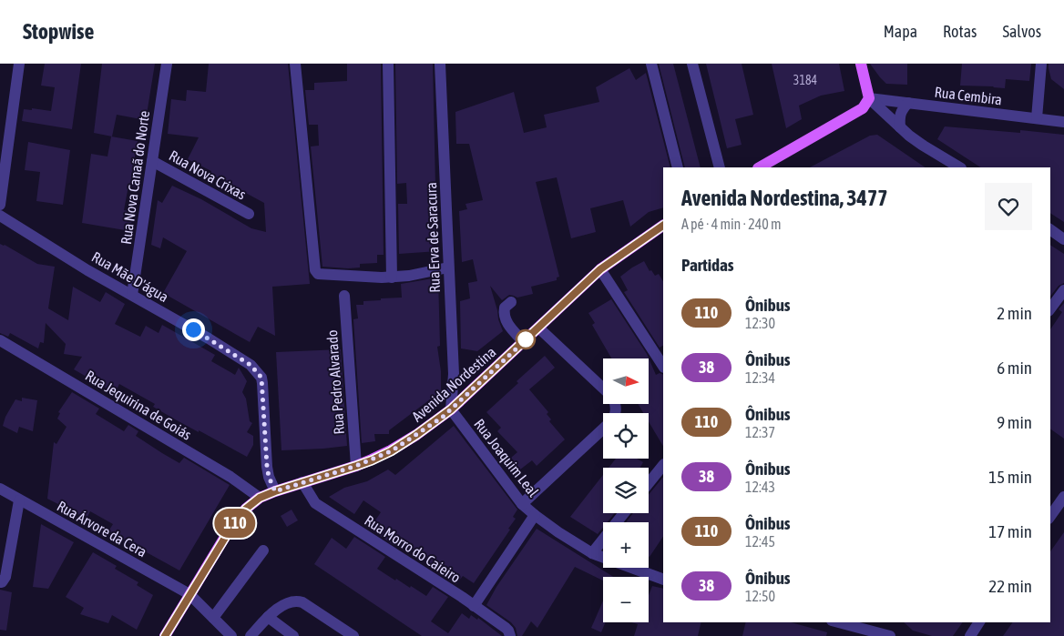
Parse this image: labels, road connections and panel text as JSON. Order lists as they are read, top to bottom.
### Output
{
  "streets": {
    "main road": ["Avenida Nordestina"],
    "street": [
      "Rua Cembira",
      "Rua Nova Crixas",
      "Rua Nova Canaã do Norte",
      "Rua Erva de Saracura",
      "Rua Mãe D'água",
      "Rua Pedro Alvarado",
      "Rua Jequirina de Goiás",
      "Rua Joaquim Leal",
      "Rua Árvore da Cera",
      "Rua Morro do Caieiro"
    ]
  },
  "crossings": [
    ["Rua Nova Crixas", "Rua Nova Canaã do Norte"],
    ["Rua Nova Canaã do Norte", "Rua Mãe D'água"],
    ["Rua Erva de Saracura", "Avenida Nordestina"],
    ["Rua Erva de Saracura", "Rua Joaquim Leal"],
    ["Rua Mãe D'água", "Avenida Nordestina"],
    ["Rua Pedro Alvarado", "Avenida Nordestina"],
    ["Avenida Nordestina", "Rua Jequirina de Goiás"],
    ["Avenida Nordestina", "Rua Joaquim Leal"],
    ["Avenida Nordestina", "Rua Árvore da Cera"],
    ["Avenida Nordestina", "Rua Morro do Caieiro"]
  ],
  "lines": ["bus line 110"],
  "house_numbers": ["3184"],
  "north": "right",
  "page": {
    "header": "Stopwise",
    "nav": ["Mapa", "Rotas", "Salvos"],
    "on_map": "110",
    "heading": [
      ["Avenida Nordestina, 3477", "A pé · 4 min · 240 m"],
      "Partidas"
    ],
    "list": [
      {
        "mark": "110",
        "name": "Ônibus",
        "note": "12:30",
        "value": "2 min"
      },
      {
        "mark": "38",
        "name": "Ônibus",
        "note": "12:34",
        "value": "6 min"
      },
      {
        "mark": "110",
        "name": "Ônibus",
        "note": "12:37",
        "value": "9 min"
      },
      {
        "mark": "38",
        "name": "Ônibus",
        "note": "12:43",
        "value": "15 min"
      },
      {
        "mark": "110",
        "name": "Ônibus",
        "note": "12:45",
        "value": "17 min"
      },
      {
        "mark": "38",
        "name": "Ônibus",
        "note": "12:50",
        "value": "22 min"
      }
    ],
    "map_buttons": ["+", "−"]
  }
}
